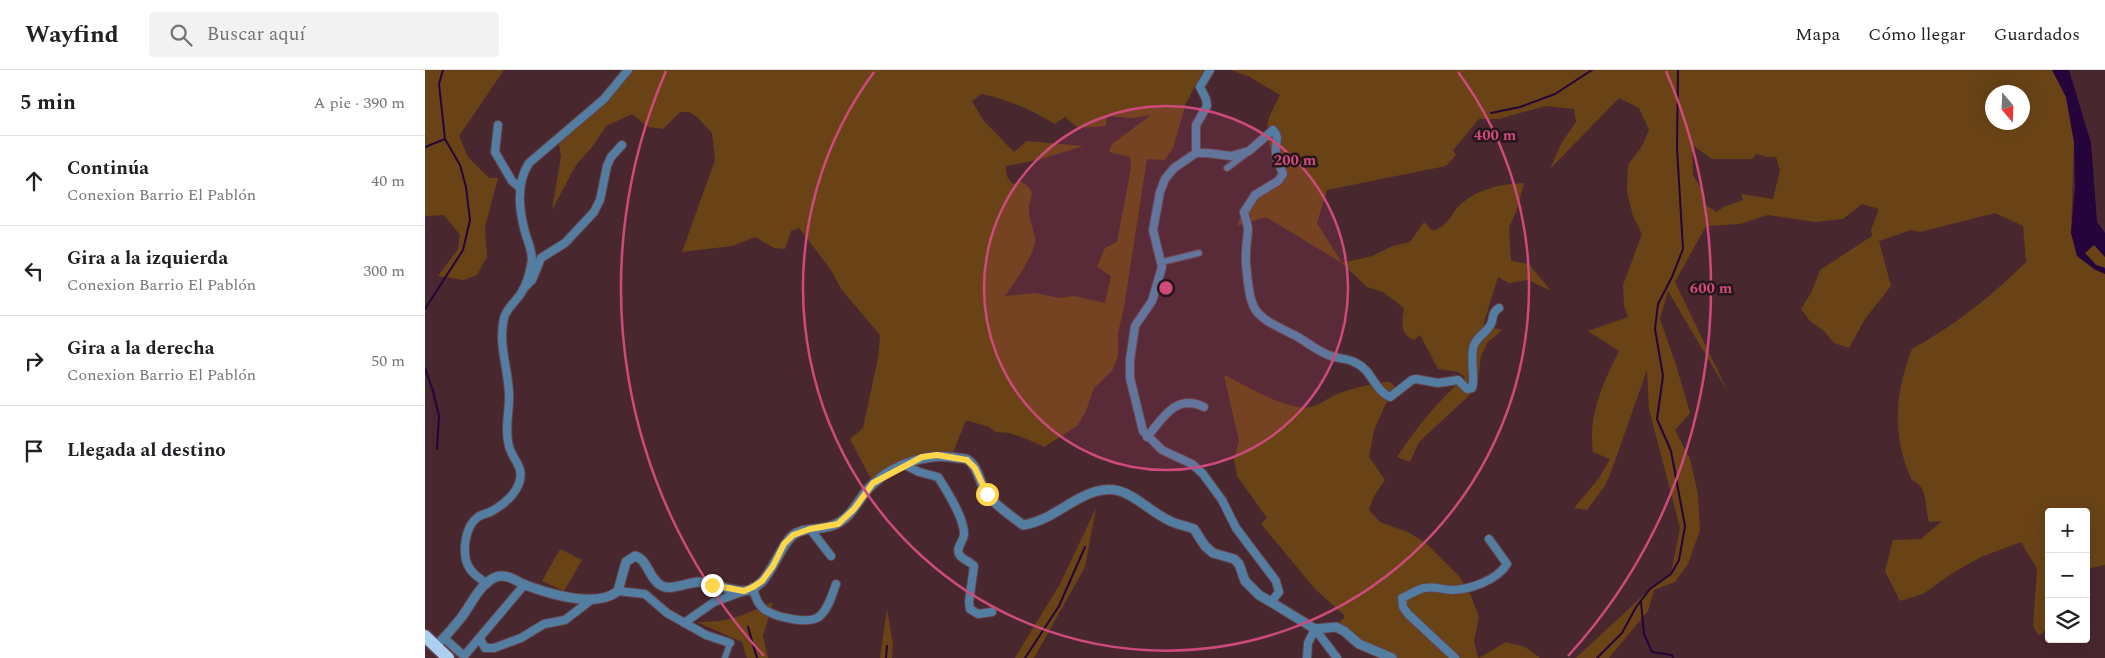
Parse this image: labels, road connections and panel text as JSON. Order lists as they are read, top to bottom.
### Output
{
  "north": "bottom",
  "page": {
    "header": "Wayfind",
    "search": "Buscar aquí",
    "nav": ["Mapa", "Cómo llegar", "Guardados"],
    "heading": ["5 min", "A pie · 390 m"],
    "list": [
      ["Continúa", "Conexion Barrio El Pablón", "40 m"],
      ["Gira a la izquierda", "Conexion Barrio El Pablón", "300 m"],
      ["Gira a la derecha", "Conexion Barrio El Pablón", "50 m"],
      "Llegada al destino"
    ],
    "map_buttons": ["+", "−"]
  },
  "rings": ["400 m", "200 m", "600 m"]
}
